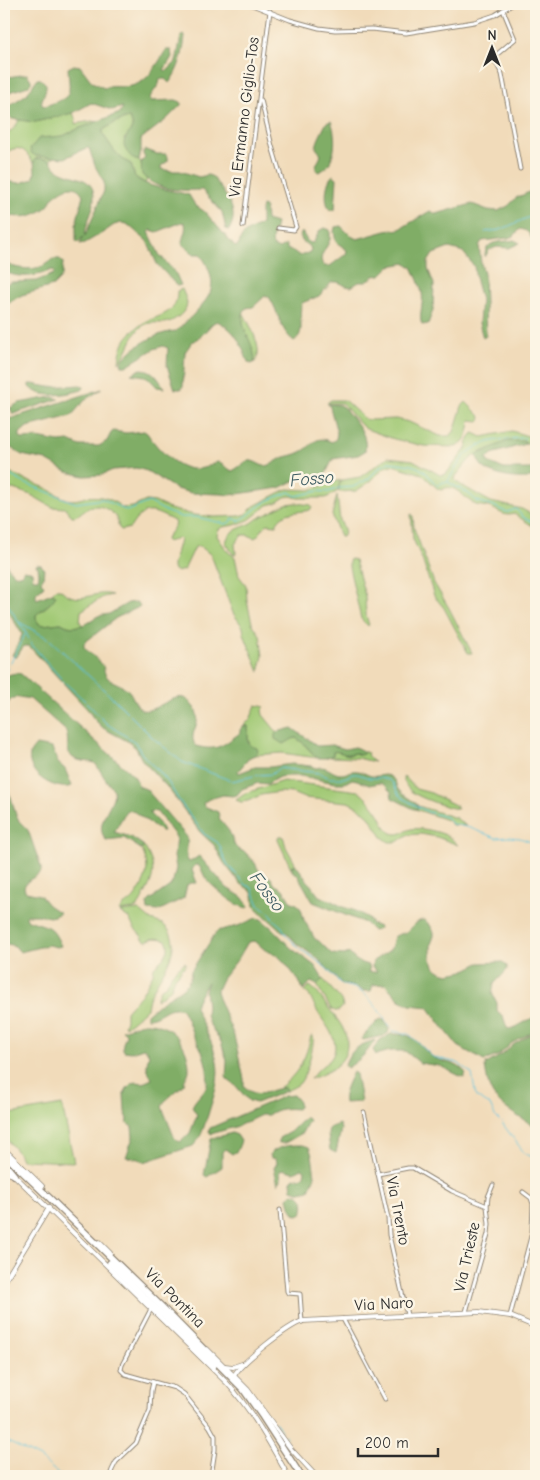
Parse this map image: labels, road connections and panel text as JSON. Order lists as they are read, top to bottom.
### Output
{
  "streets": {
    "highway": ["Via Pontina"],
    "street": [
      "Via Ermanno Giglio-Tos",
      "Via Trento",
      "Via Trieste",
      "Via Naro"
    ]
  },
  "crossings": [
    ["Via Trento", "Via Trieste"],
    ["Via Trento", "Via Naro"],
    ["Via Trieste", "Via Naro"],
    ["Via Pontina", "Via Naro"]
  ],
  "water": ["Fosso"],
  "scale_bar": "200 m",
  "north": "top"
}
